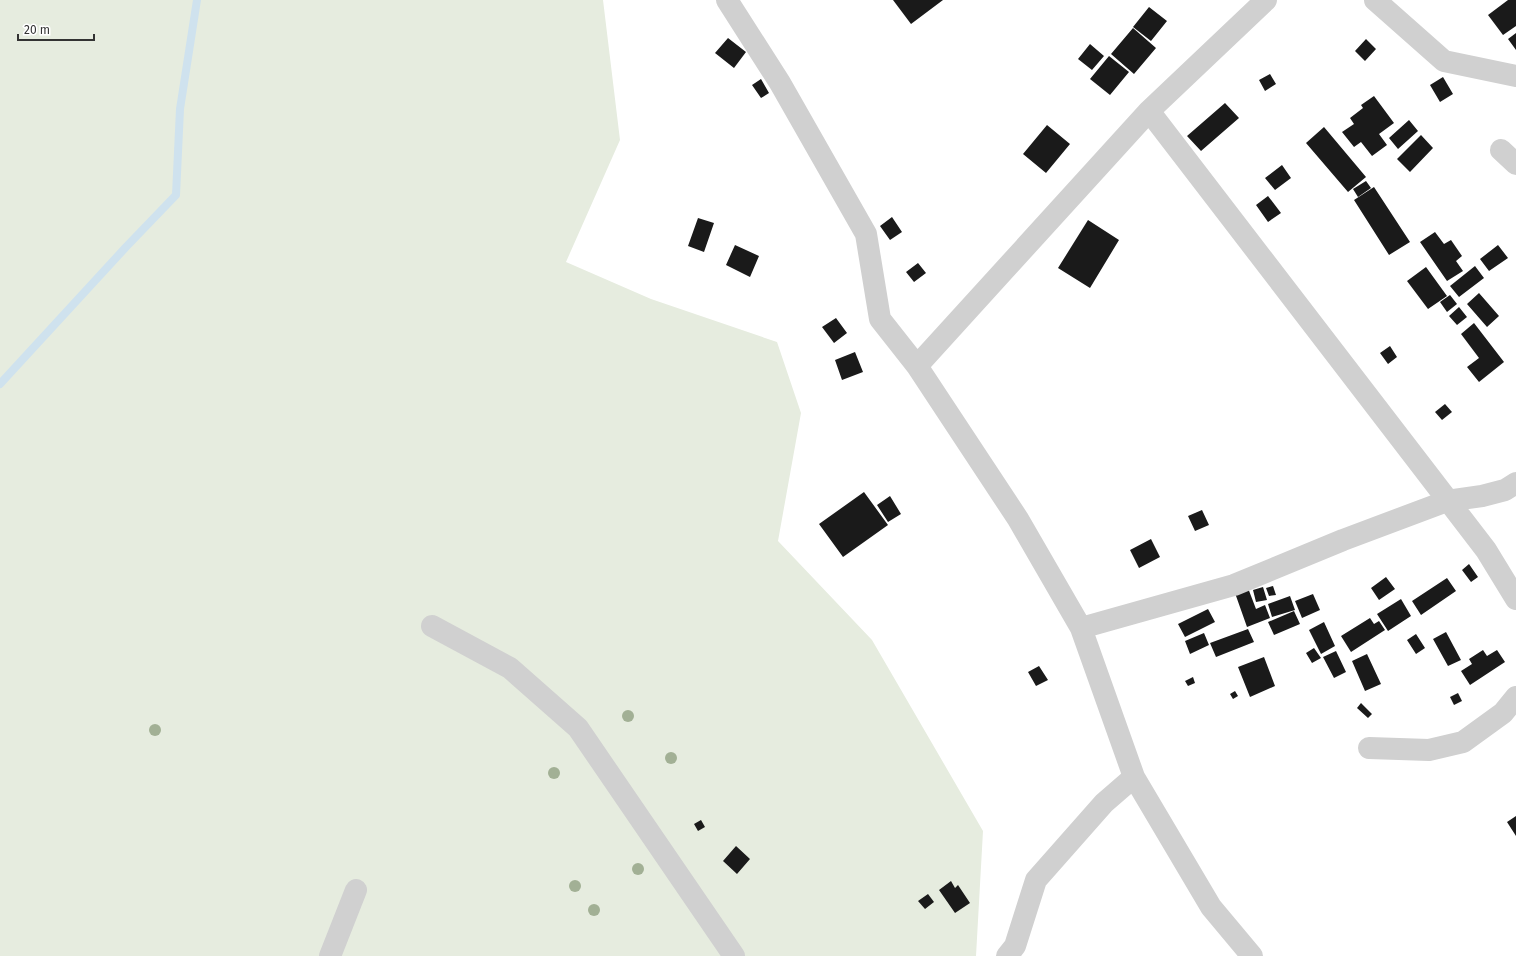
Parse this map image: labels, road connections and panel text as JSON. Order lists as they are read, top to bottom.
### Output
{
  "scale_bar": "20 m"
}
